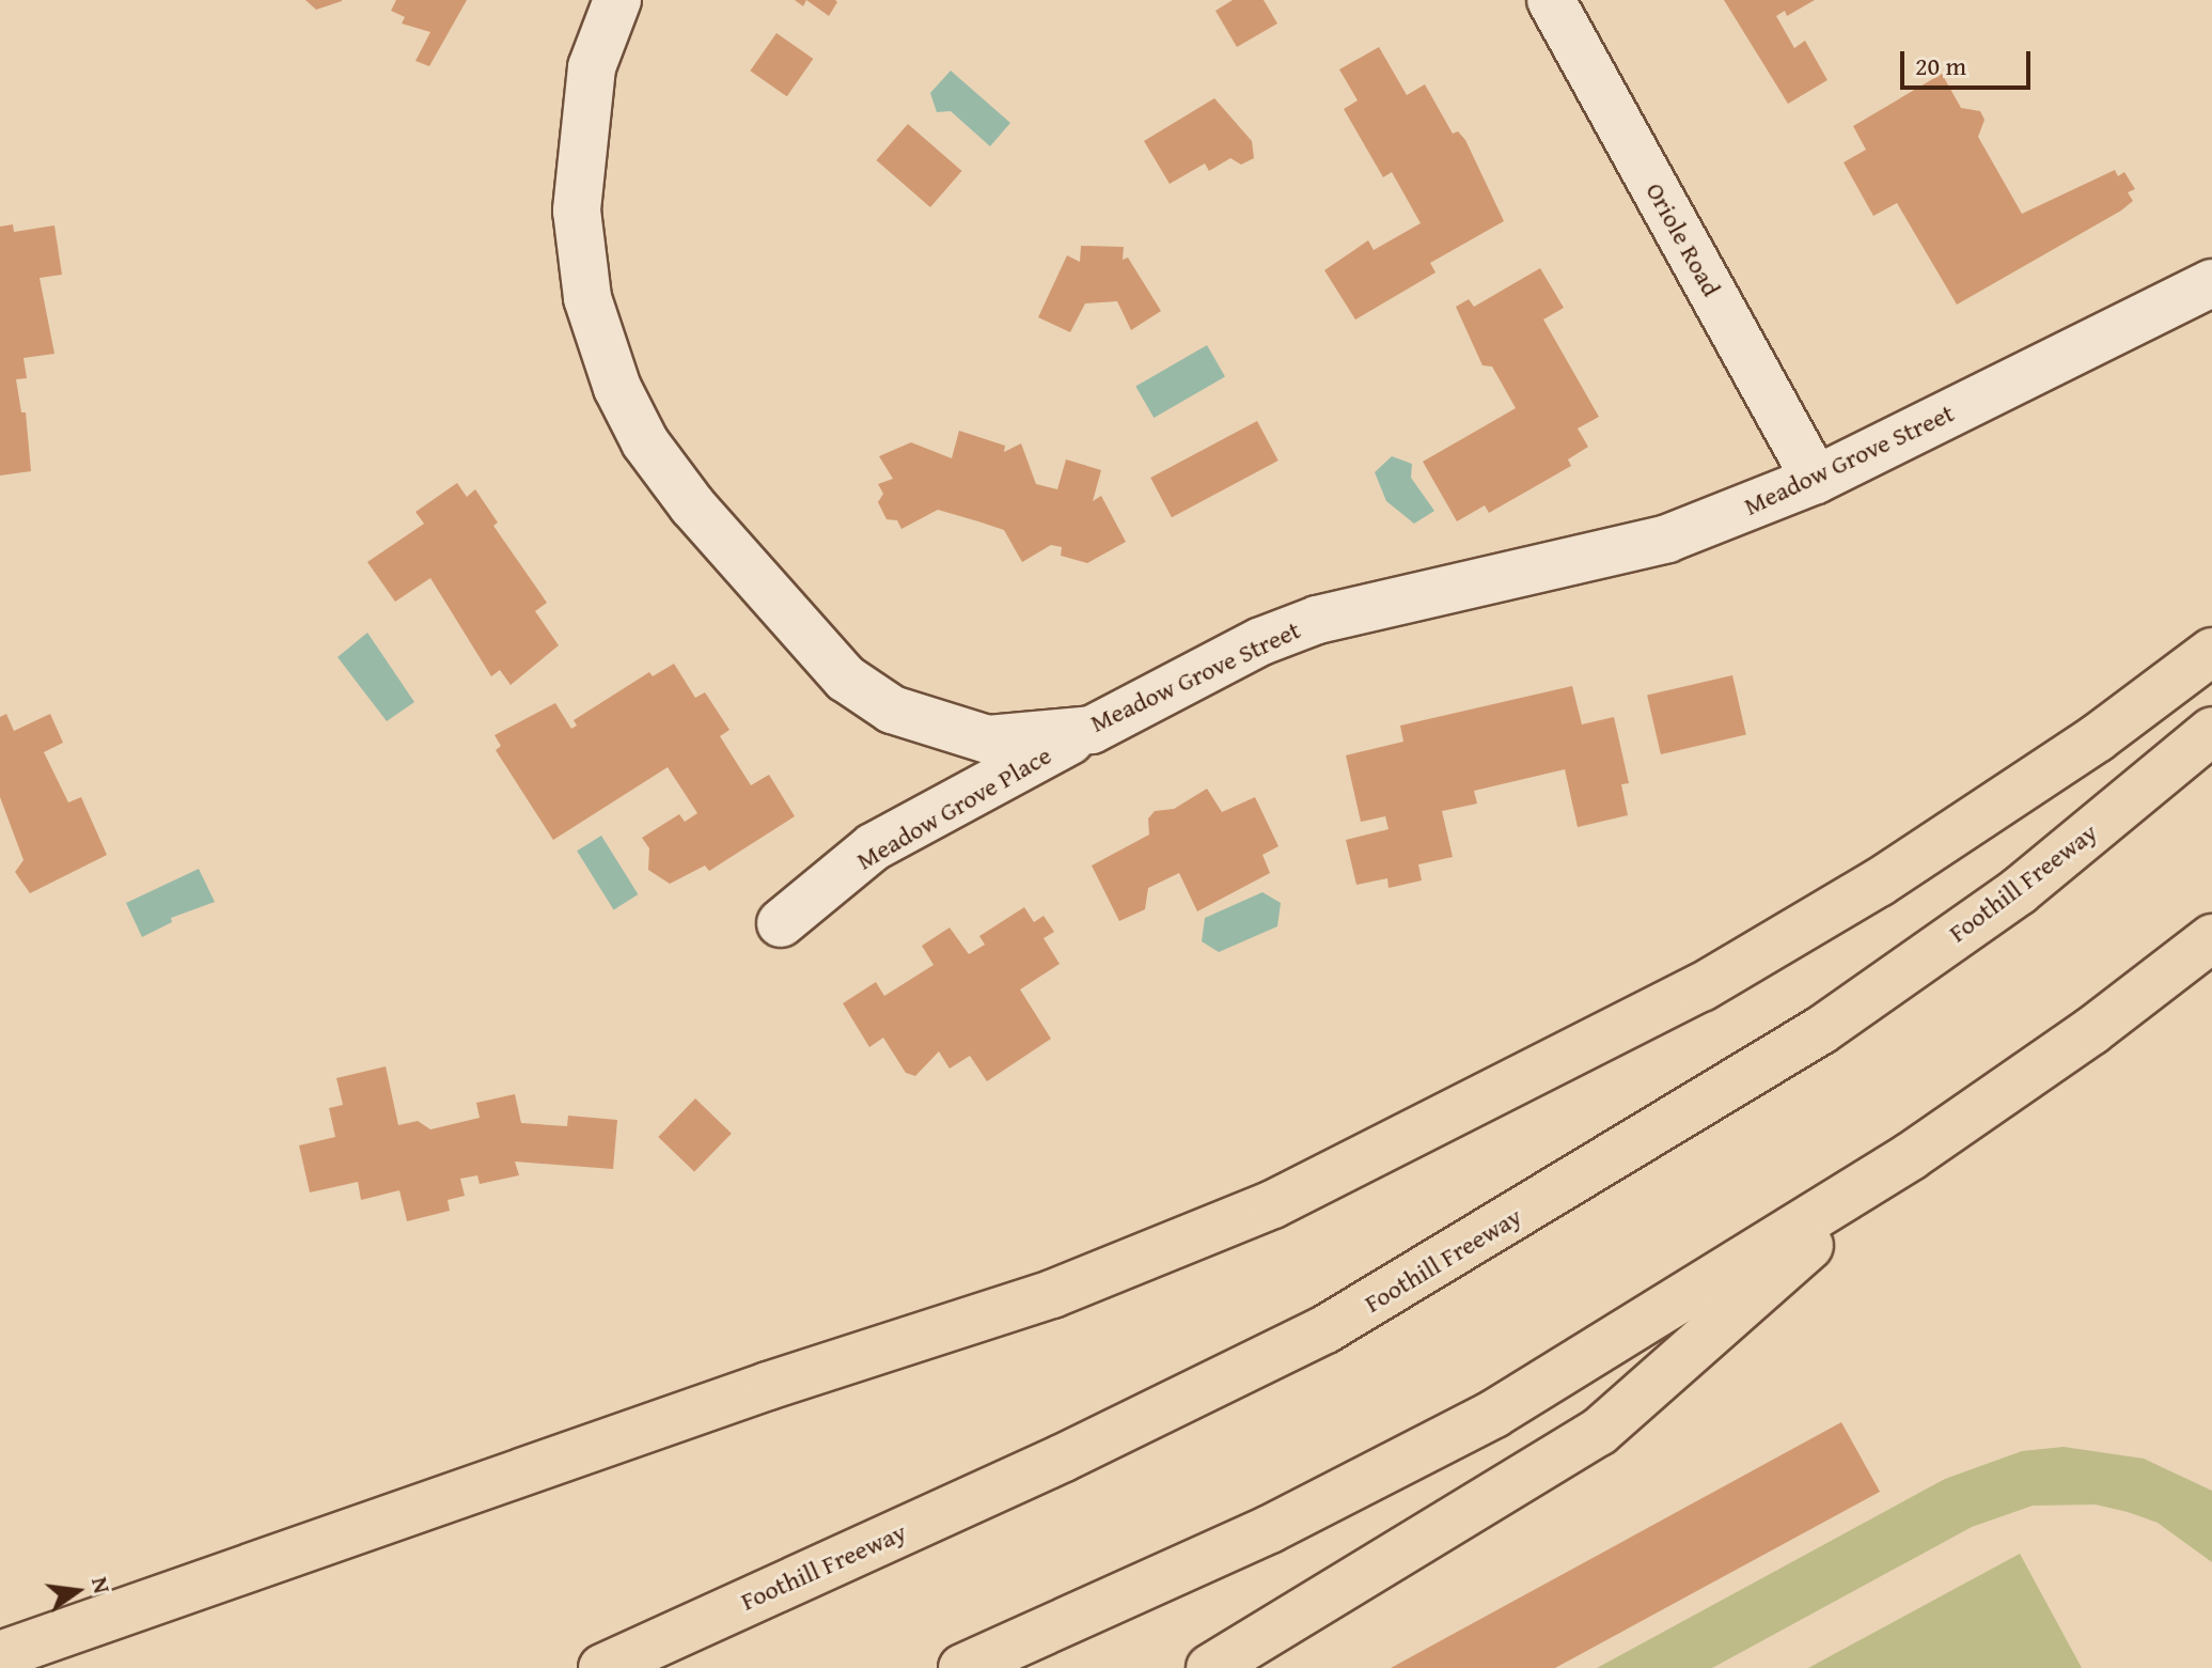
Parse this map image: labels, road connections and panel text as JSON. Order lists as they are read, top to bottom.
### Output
{
  "streets": {
    "highway": ["Foothill Freeway"],
    "street": ["Oriole Road", "Meadow Grove Street", "Meadow Grove Place"]
  },
  "crossings": [
    ["Oriole Road", "Meadow Grove Street"],
    ["Meadow Grove Street", "Meadow Grove Place"]
  ],
  "scale_bar": "20 m",
  "north": "right"
}
